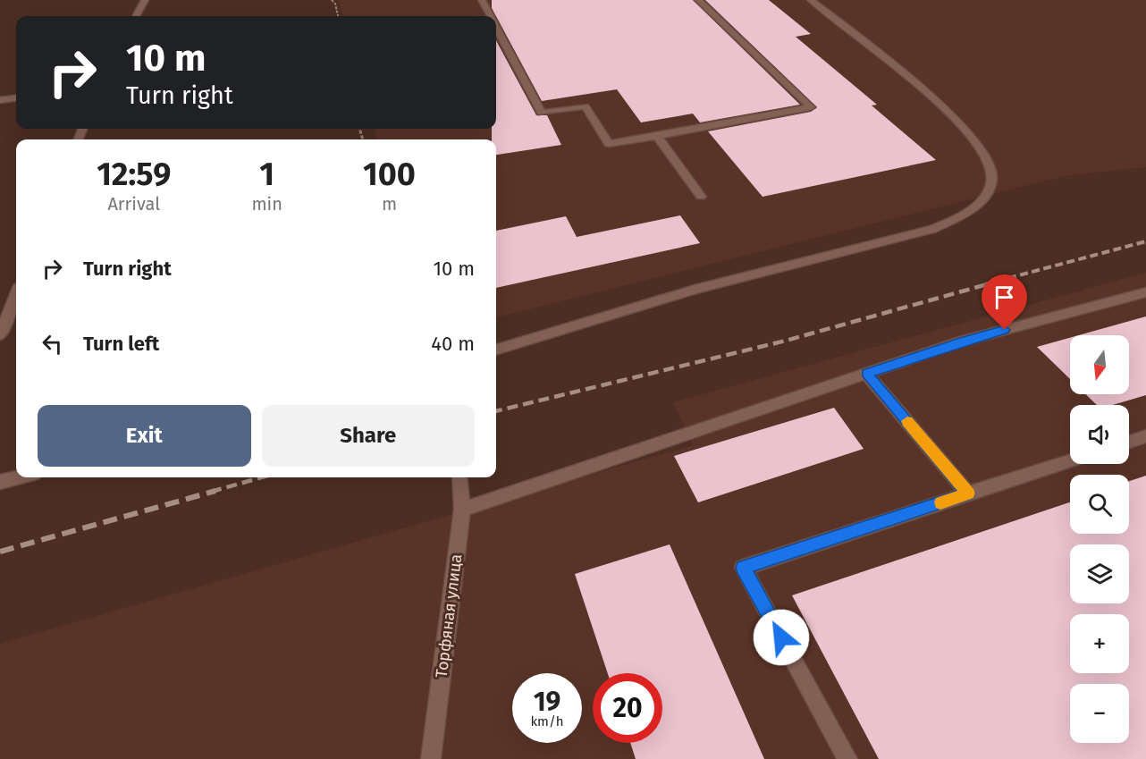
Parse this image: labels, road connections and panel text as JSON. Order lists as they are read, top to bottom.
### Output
{
  "streets": {
    "street": ["Торфяная улица"]
  },
  "north": "bottom",
  "page": {
    "turn": ["10 m", "Turn right"],
    "eta": [
      "12:59",
      "Arrival",
      "1",
      "min",
      "100",
      "m"
    ],
    "list": [
      {
        "name": "Turn right",
        "value": "10 m"
      },
      {
        "name": "Turn left",
        "value": "40 m"
      }
    ],
    "map_buttons": ["+", "−"],
    "buttons": ["Exit", "Share"],
    "speed": "19 km/h",
    "limit": "20"
  }
}
